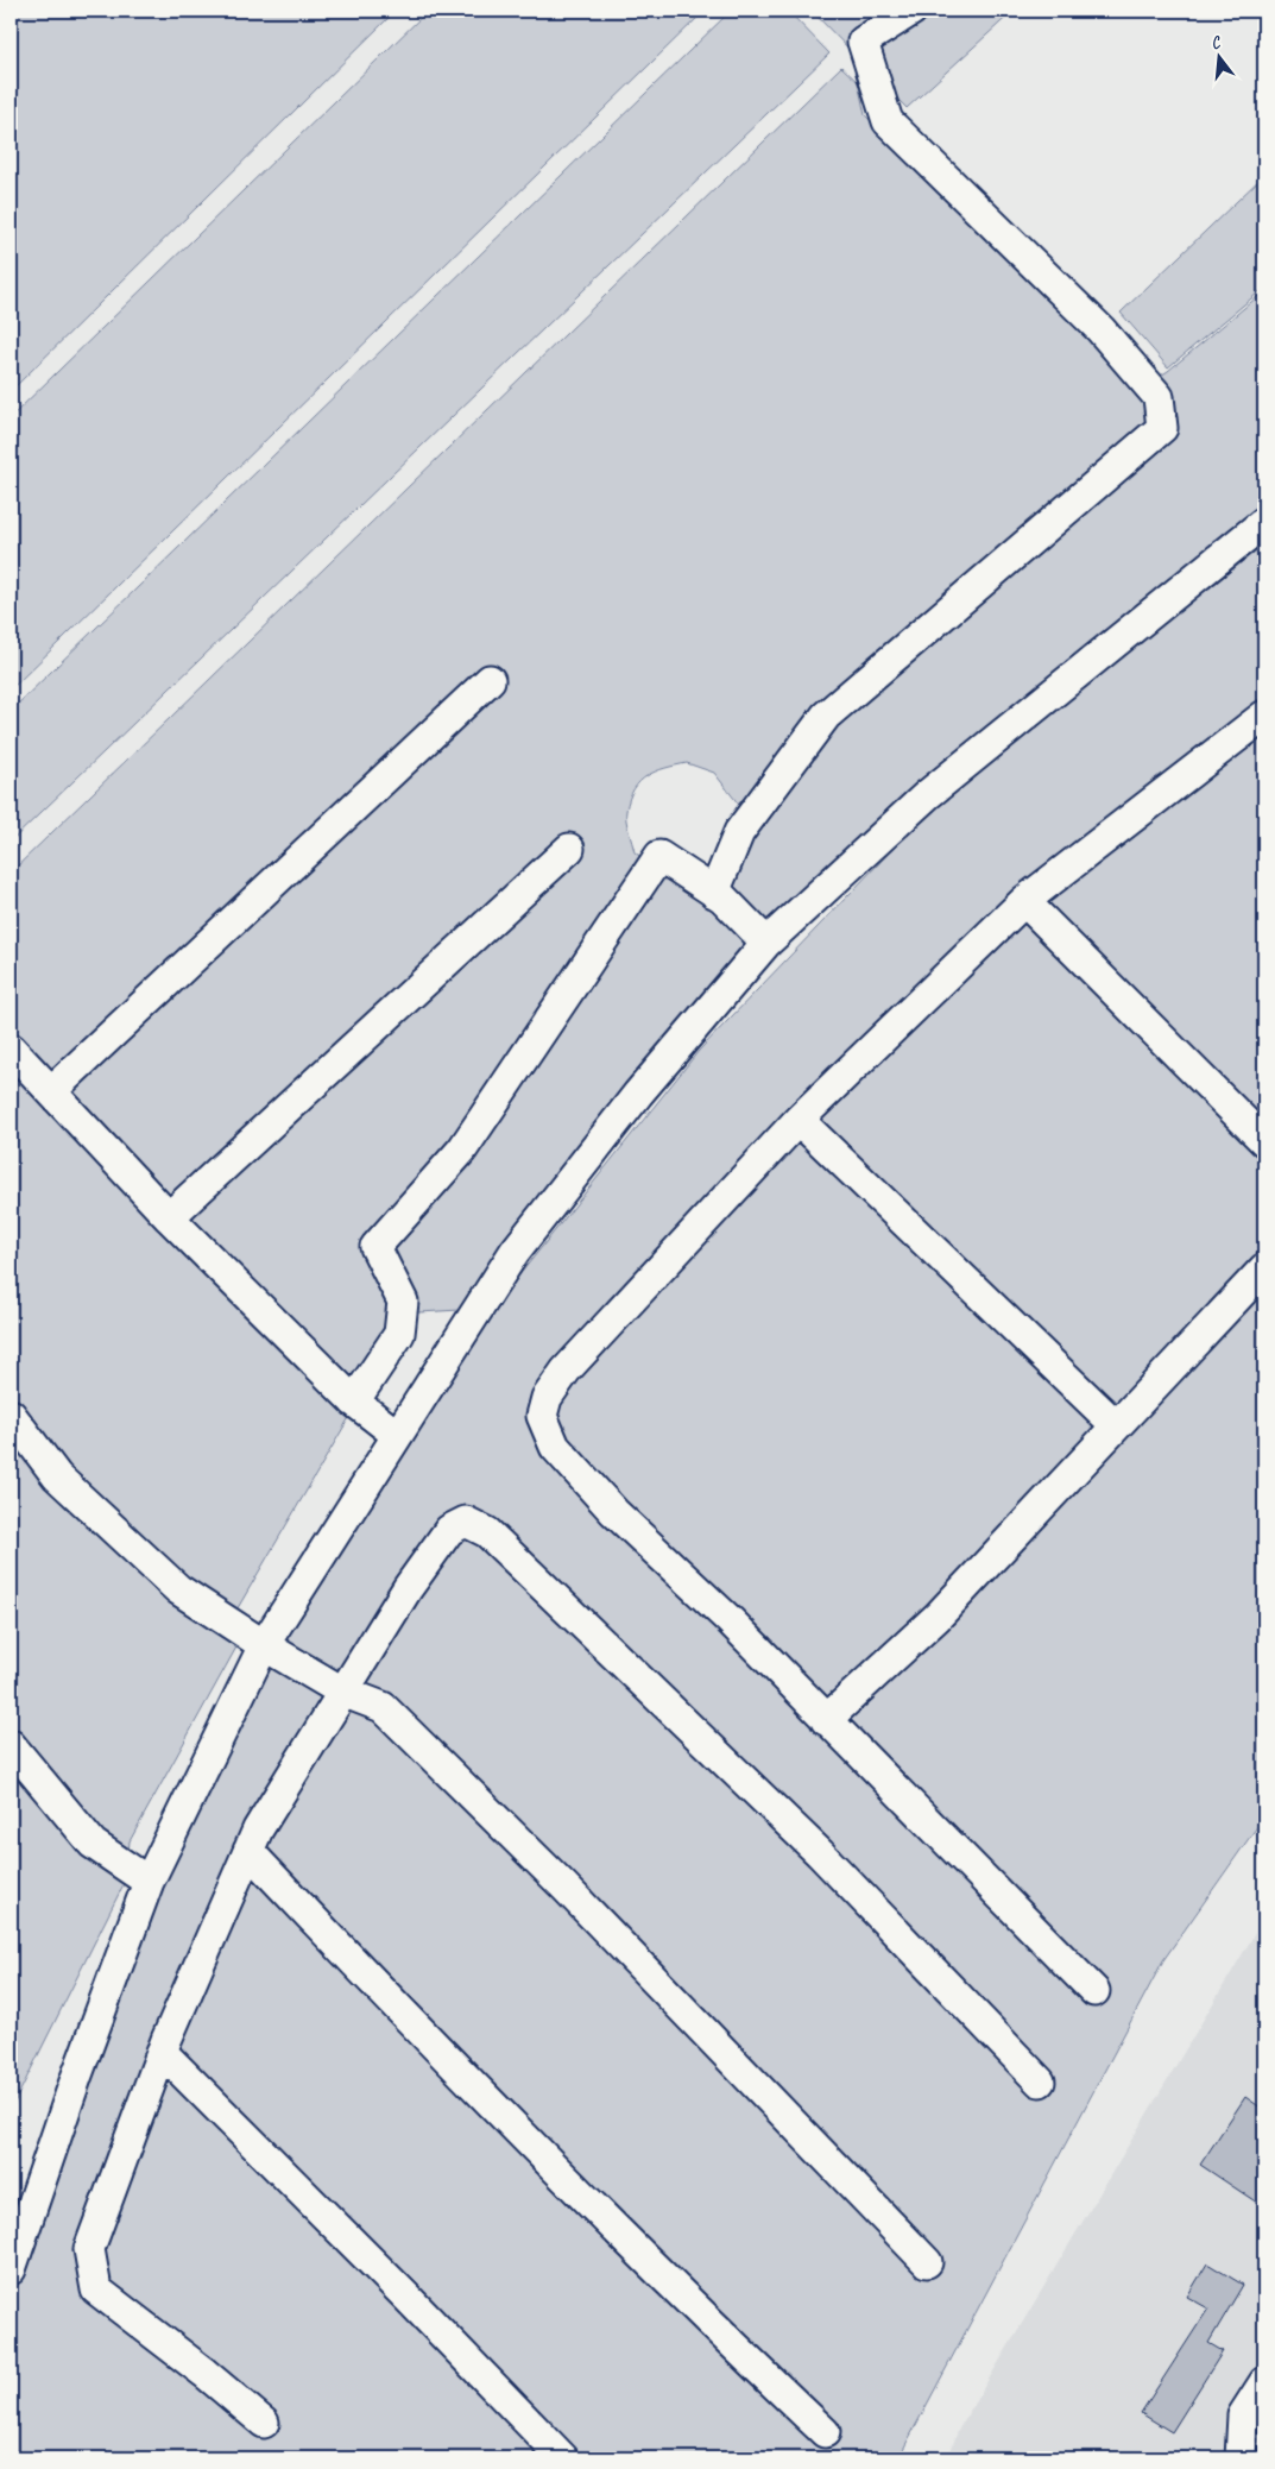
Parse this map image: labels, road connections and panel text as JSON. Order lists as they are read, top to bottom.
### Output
{
  "north": "top"
}
